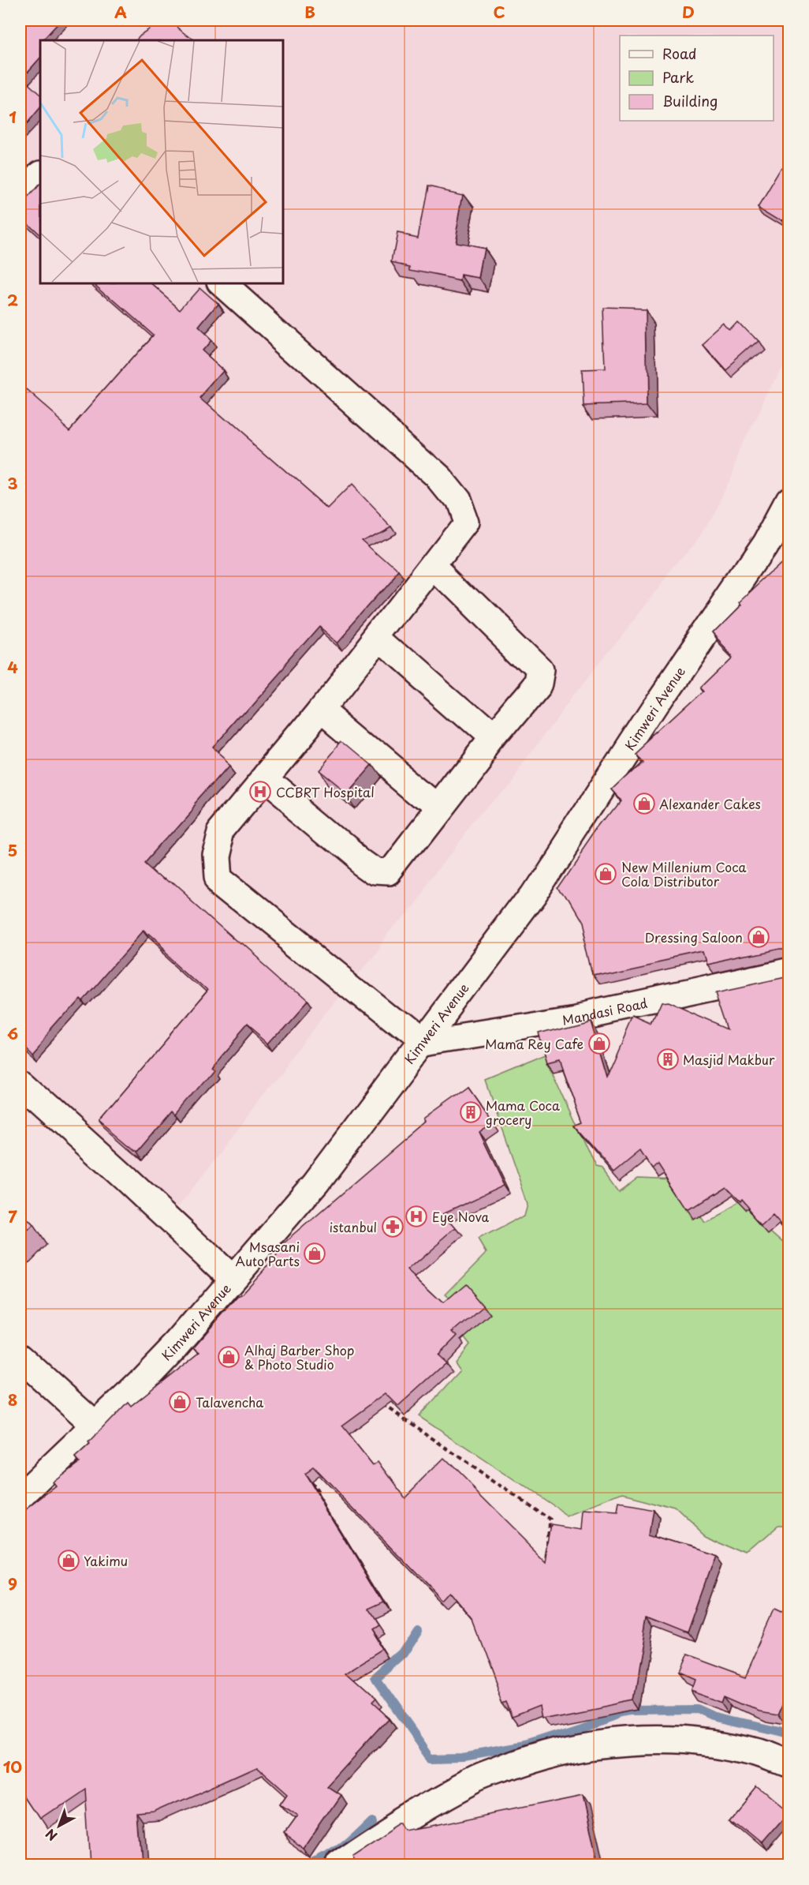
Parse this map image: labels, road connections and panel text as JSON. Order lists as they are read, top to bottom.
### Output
{
  "streets": {
    "street": ["Kimweri Avenue", "Mandasi Road"]
  },
  "crossings": [
    ["Kimweri Avenue", "Mandasi Road"]
  ],
  "places": {
    "hospital": ["CCBRT Hospital", "Eye Nova"],
    "shop": [
      "Alexander Cakes",
      "New Millenium Coca Cola Distributor",
      "Dressing Saloon",
      "Mama Rey Cafe",
      "Msasani Auto Parts",
      "Alhaj Barber Shop & Photo Studio",
      "Talavencha",
      "Yakimu"
    ],
    "building": ["Masjid Makbur", "Mama Coca grocery"],
    "pharmacy": ["istanbul"]
  },
  "legend": ["Road", "Park", "Building"],
  "north": "bottom left",
  "grid": {
    "columns": [
      "A",
      "B",
      "C",
      "D"
    ],
    "rows": [
      "1",
      "2",
      "3",
      "4",
      "5",
      "6",
      "7",
      "8",
      "9",
      "10"
    ]
  }
}
